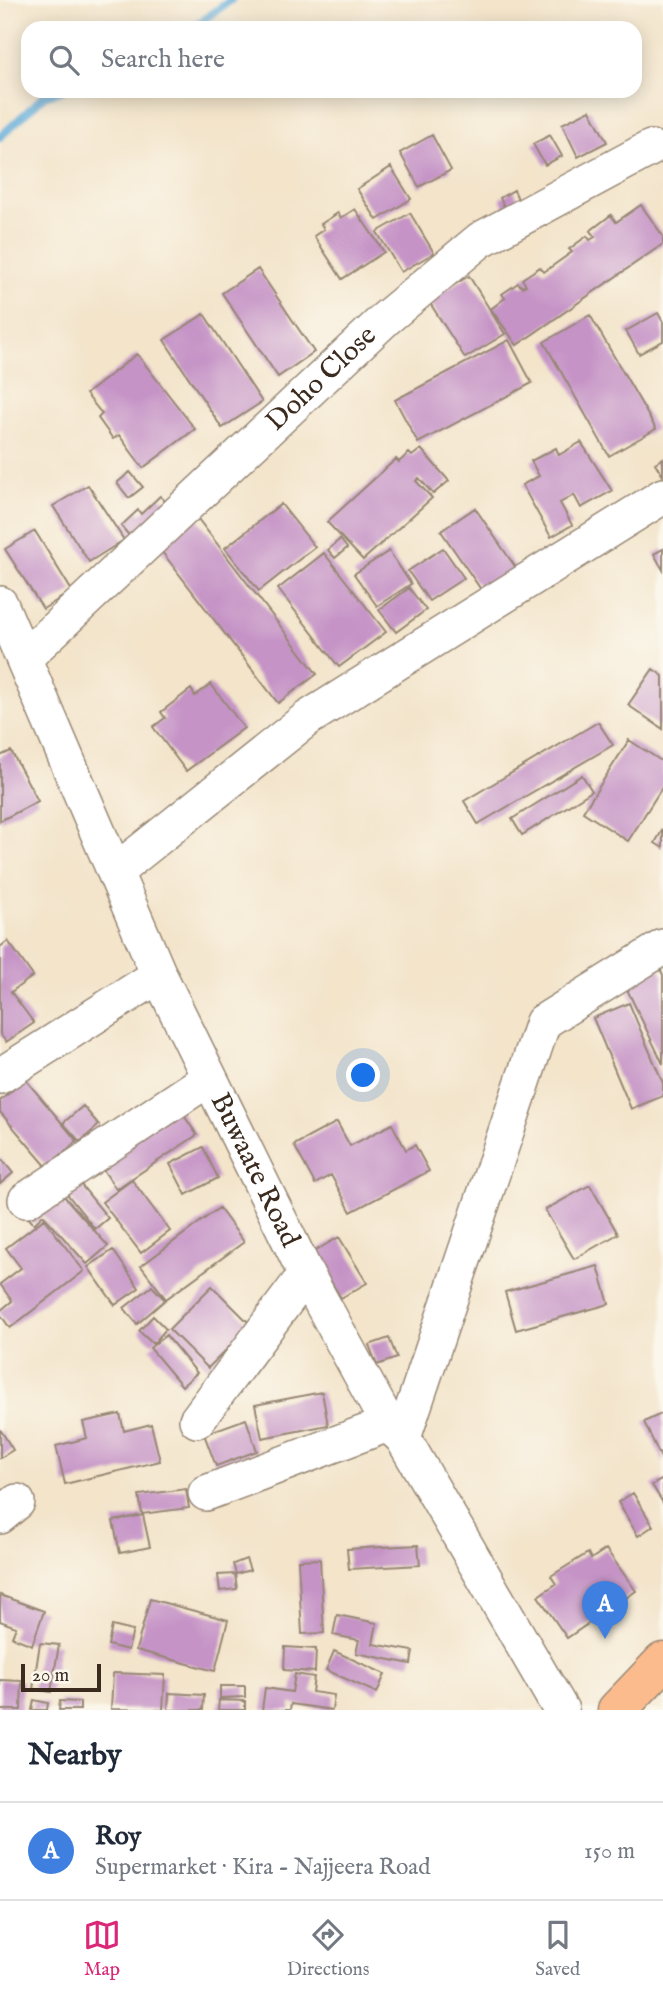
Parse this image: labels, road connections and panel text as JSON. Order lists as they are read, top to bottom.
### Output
{
  "streets": {
    "street": ["Doho Close", "Buwaate Road"]
  },
  "crossings": [
    ["Doho Close", "Buwaate Road"]
  ],
  "scale_bar": "20 m",
  "page": {
    "search": "Search here",
    "pins": "A",
    "scale": "20 m",
    "heading": "Nearby",
    "list": [
      {
        "mark": "A",
        "name": "Roy",
        "note": "Supermarket · Kira - Najjeera Road",
        "value": "150 m"
      }
    ],
    "nav": ["Map", "Directions", "Saved"]
  }
}
